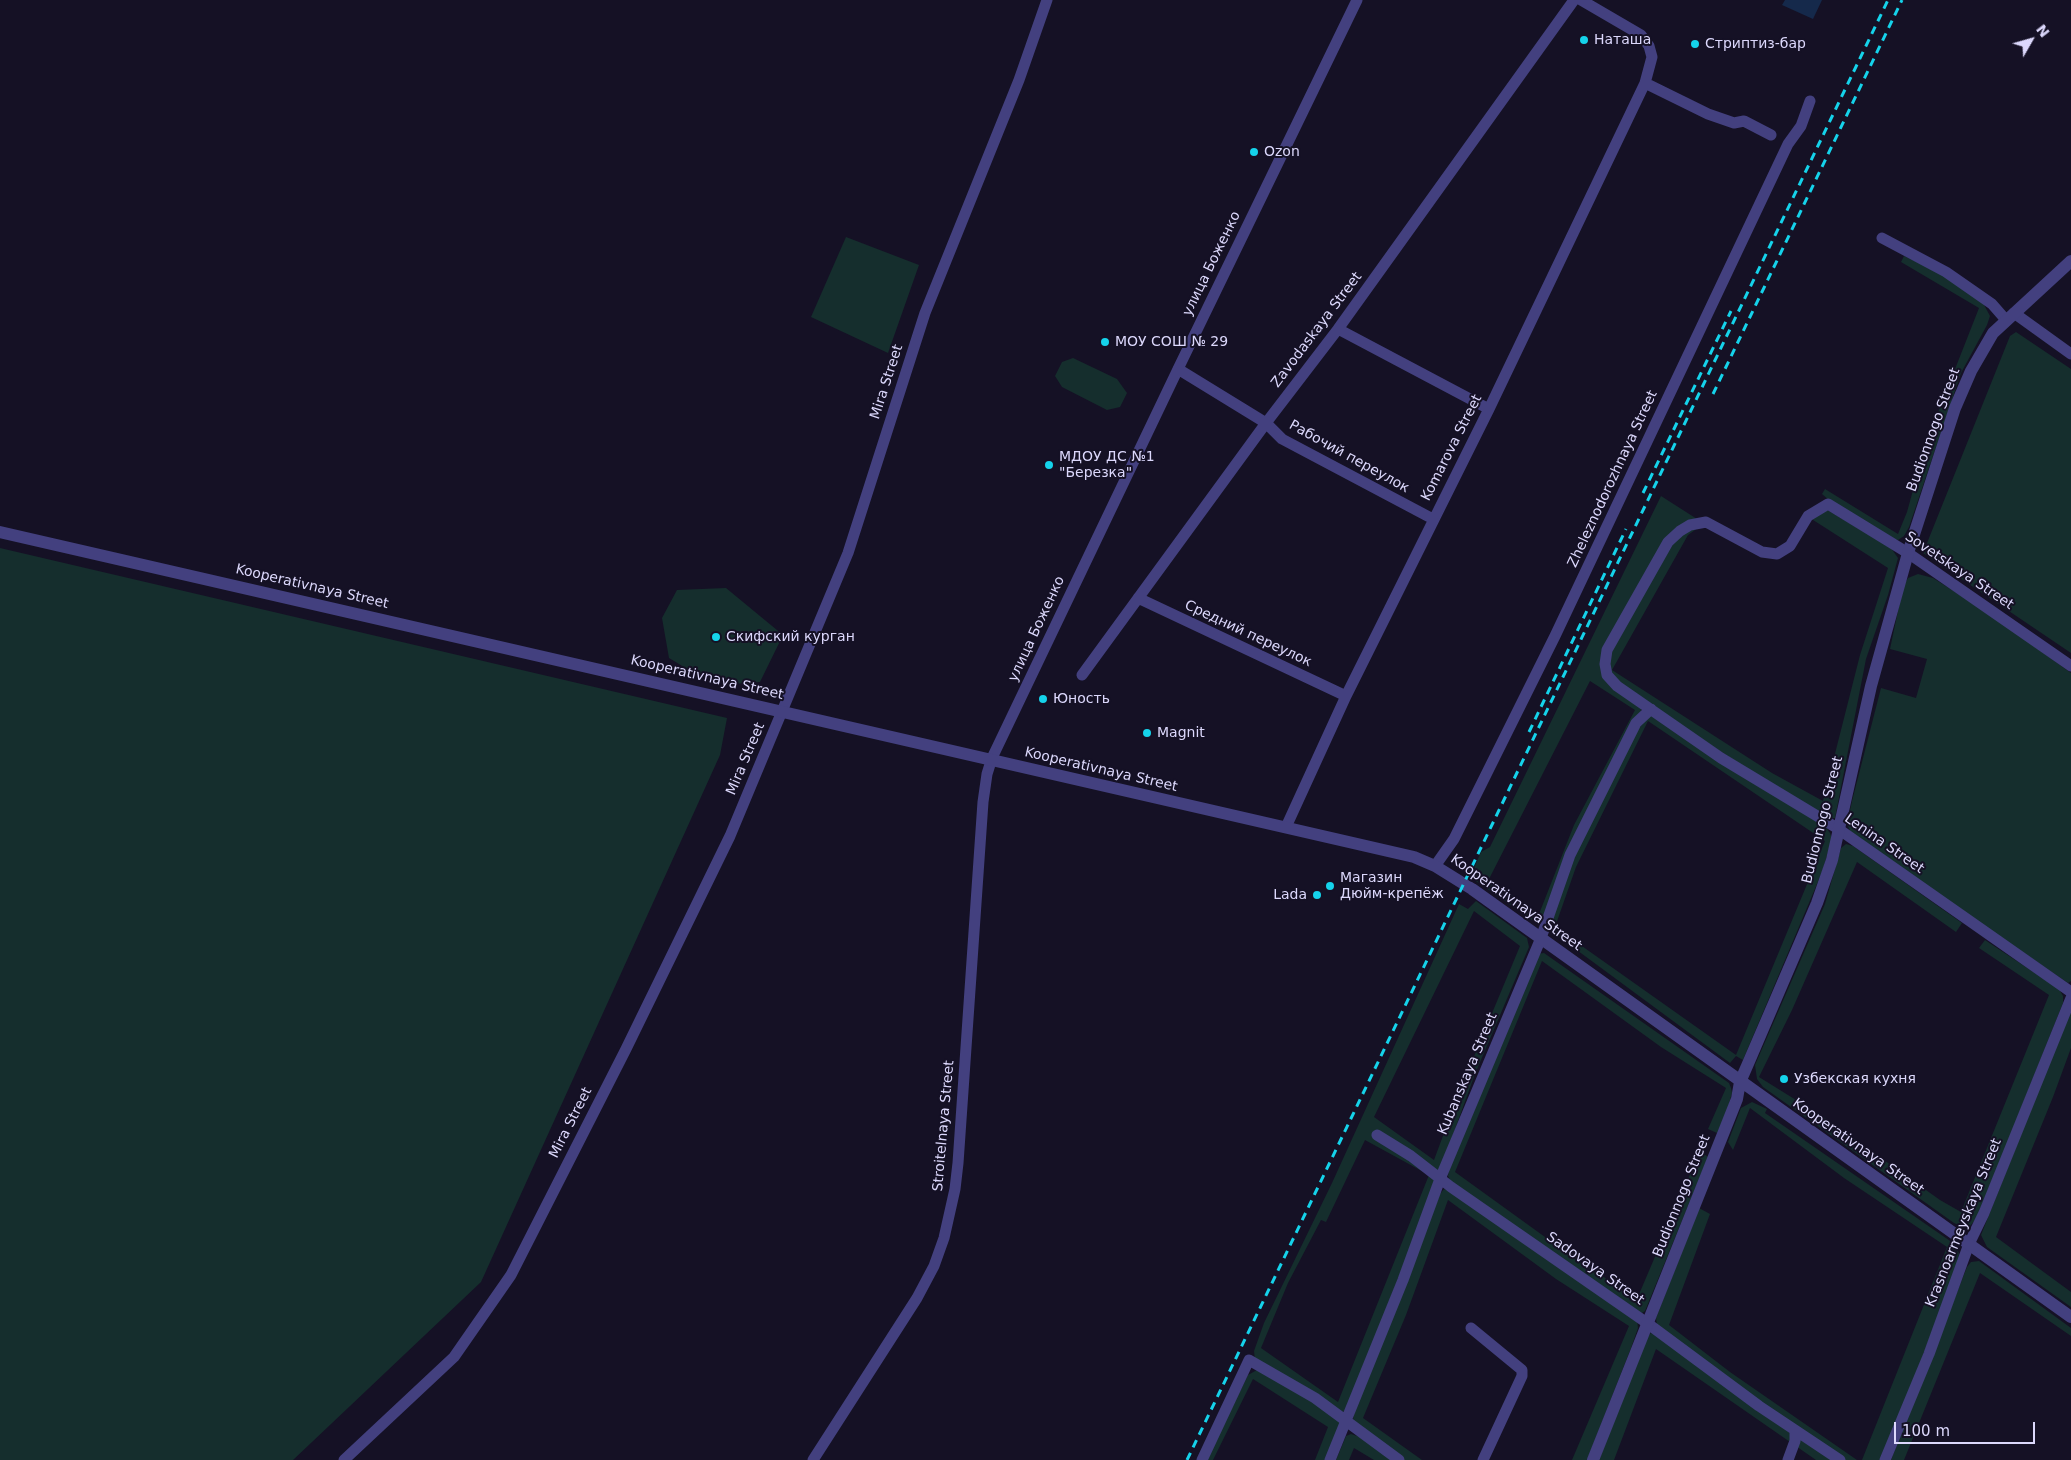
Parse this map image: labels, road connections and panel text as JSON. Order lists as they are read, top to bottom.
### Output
{
  "streets": {
    "street": [
      "улица Боженко",
      "Zavodaskaya Street",
      "Mira Street",
      "Budionnogo Street",
      "Komarova Street",
      "Рабочий переулок",
      "Zheleznodorozhnaya Street",
      "Sovetskaya Street",
      "Kooperativnaya Street",
      "Средний переулок",
      "Lenina Street",
      "Kubanskaya Street",
      "Stroitelnaya Street",
      "Krasnoarmeyskaya Street",
      "Sadovaya Street"
    ]
  },
  "crossings": [
    ["улица Боженко", "Рабочий переулок"],
    ["улица Боженко", "Kooperativnaya Street"],
    ["улица Боженко", "Stroitelnaya Street"],
    ["Zavodaskaya Street", "Рабочий переулок"],
    ["Zavodaskaya Street", "Средний переулок"],
    ["Mira Street", "Kooperativnaya Street"],
    ["Budionnogo Street", "Sovetskaya Street"],
    ["Budionnogo Street", "Kooperativnaya Street"],
    ["Budionnogo Street", "Lenina Street"],
    ["Budionnogo Street", "Sadovaya Street"],
    ["Komarova Street", "Рабочий переулок"],
    ["Komarova Street", "Kooperativnaya Street"],
    ["Komarova Street", "Средний переулок"],
    ["Zheleznodorozhnaya Street", "Kooperativnaya Street"],
    ["Sovetskaya Street", "Lenina Street"],
    ["Sovetskaya Street", "Kubanskaya Street"],
    ["Kooperativnaya Street", "Kubanskaya Street"],
    ["Kooperativnaya Street", "Stroitelnaya Street"],
    ["Kooperativnaya Street", "Krasnoarmeyskaya Street"],
    ["Lenina Street", "Kubanskaya Street"],
    ["Kubanskaya Street", "Sadovaya Street"]
  ],
  "places": [
    "Наташа",
    "Стриптиз-бар",
    "Ozon",
    "МОУ СОШ № 29",
    "МДОУ ДС №1 \"Березка\"",
    "Скифский курган",
    "Юность",
    "Magnit",
    "Магазин Дюйм-крепёж",
    "Lada",
    "Узбекская кухня"
  ],
  "scale_bar": "100 m",
  "north": "top right"
}
